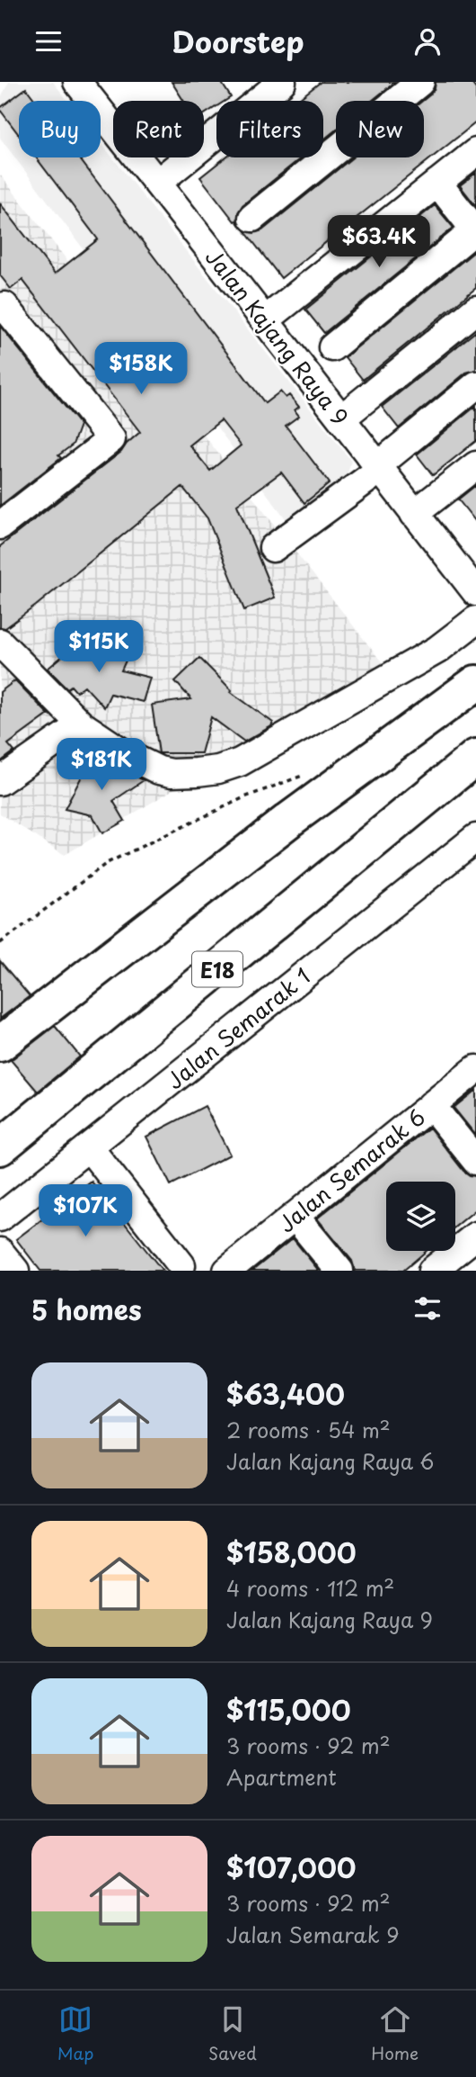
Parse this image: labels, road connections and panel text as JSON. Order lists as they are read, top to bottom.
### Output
{
  "streets": {
    "highway": ["E18"],
    "street": ["Jalan Kajang Raya 9", "Jalan Semarak 1", "Jalan Semarak 6"]
  },
  "page": {
    "header": "Doorstep",
    "chip": [
      "Buy",
      "Rent",
      "Filters",
      "New"
    ],
    "price": [
      "$63.4K",
      "$158K",
      "$115K",
      "$181K",
      "$107K"
    ],
    "heading": "5 homes",
    "list": [
      {
        "name": "$63,400",
        "note": "2 rooms · 54 m² · Jalan Kajang Raya 6"
      },
      {
        "name": "$158,000",
        "note": "4 rooms · 112 m² · Jalan Kajang Raya 9"
      },
      {
        "name": "$115,000",
        "note": "3 rooms · 92 m² · Apartment"
      },
      {
        "name": "$107,000",
        "note": "3 rooms · 92 m² · Jalan Semarak 9"
      }
    ],
    "tabs": ["Map", "Saved", "Home"]
  }
}
